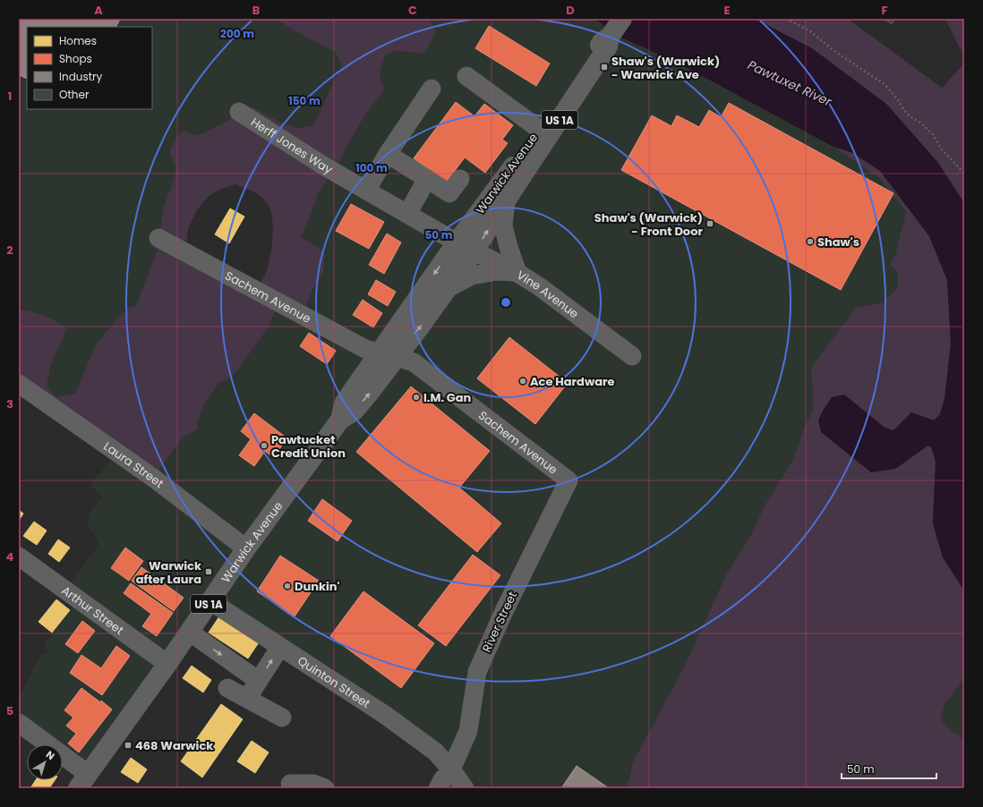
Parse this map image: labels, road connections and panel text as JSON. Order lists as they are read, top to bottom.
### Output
{
  "streets": {
    "main road": ["US 1A", "Warwick Avenue"],
    "street": [
      "Herff Jones Way",
      "Vine Avenue",
      "Sachem Avenue",
      "Laura Street",
      "Arthur Street",
      "River Street",
      "Quinton Street"
    ]
  },
  "crossings": [
    ["Herff Jones Way", "Warwick Avenue"],
    ["Herff Jones Way", "Vine Avenue"],
    ["Warwick Avenue", "Vine Avenue"],
    ["Warwick Avenue", "Sachem Avenue"],
    ["Warwick Avenue", "Laura Street"],
    ["Warwick Avenue", "Arthur Street"],
    ["Warwick Avenue", "Quinton Street"],
    ["Sachem Avenue", "River Street"],
    ["River Street", "Quinton Street"]
  ],
  "water": ["Pawtuxet River"],
  "places": {
    "transit": [
      "Shaw's (Warwick) - Warwick Ave",
      "Shaw's (Warwick) - Front Door",
      "Warwick after Laura",
      "468 Warwick"
    ],
    "other": [
      "Shaw's",
      "Ace Hardware",
      "I.M. Gan",
      "Pawtucket Credit Union",
      "Dunkin'"
    ]
  },
  "legend": [
    "Homes",
    "Shops",
    "Industry",
    "Other"
  ],
  "scale_bar": "50 m",
  "north": "top right",
  "grid": {
    "columns": [
      "A",
      "B",
      "C",
      "D",
      "E",
      "F"
    ],
    "rows": [
      "1",
      "2",
      "3",
      "4",
      "5"
    ]
  },
  "rings": [
    "200 m",
    "150 m",
    "100 m",
    "50 m"
  ]
}
